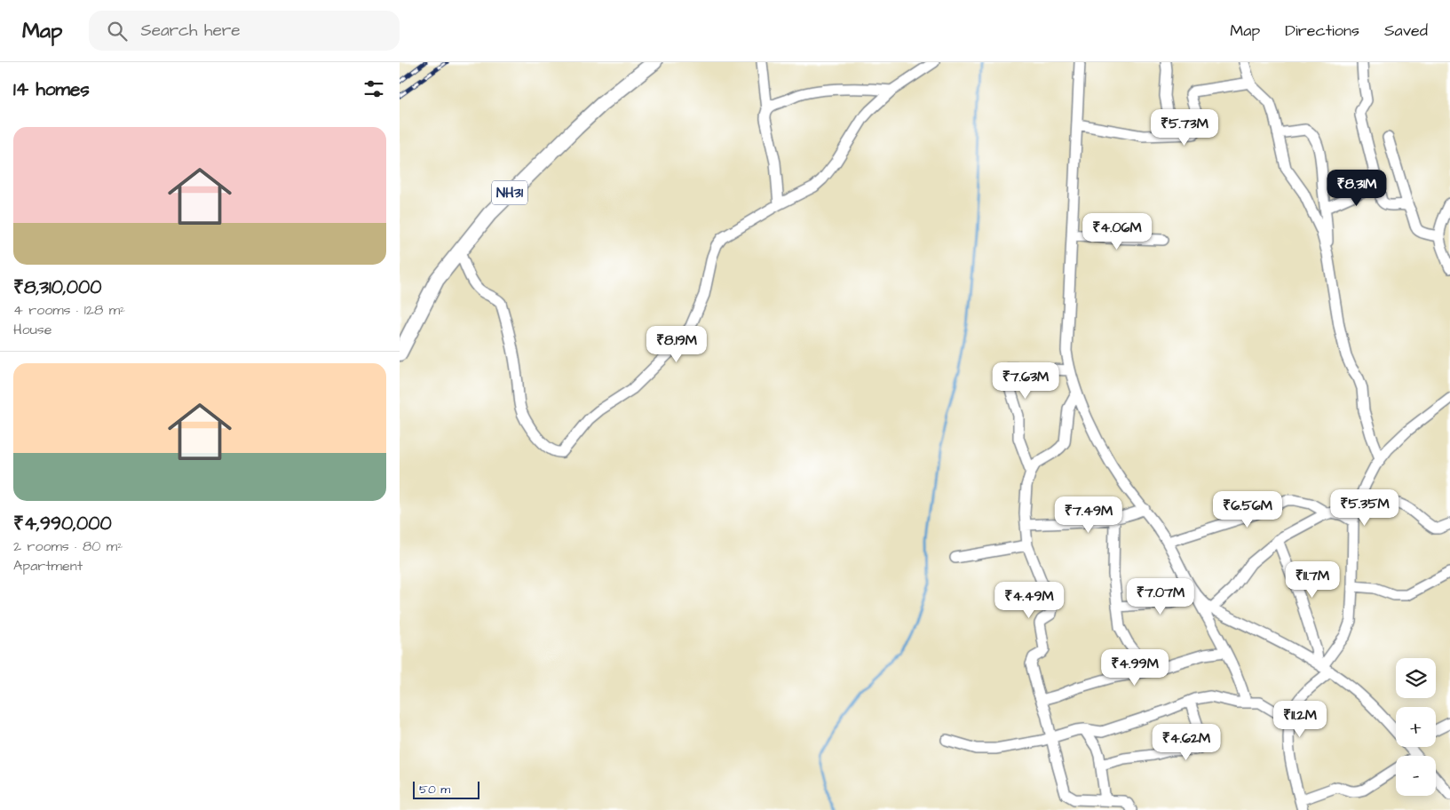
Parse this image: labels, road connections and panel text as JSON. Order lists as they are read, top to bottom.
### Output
{
  "streets": {
    "highway": ["NH31"]
  },
  "scale_bar": "50 m",
  "page": {
    "header": "Map",
    "search": "Search here",
    "nav": ["Map", "Directions", "Saved"],
    "heading": "14 homes",
    "price": [
      "₹5.73M",
      "₹8.31M",
      "₹4.06M",
      "₹8.19M",
      "₹7.63M",
      "₹5.35M",
      "₹6.56M",
      "₹7.49M",
      "₹11.7M",
      "₹7.07M",
      "₹4.49M",
      "₹4.99M",
      "₹11.2M",
      "₹4.62M"
    ],
    "list": [
      {
        "name": "₹8,310,000",
        "note": "4 rooms · 128 m² · House"
      },
      {
        "name": "₹4,990,000",
        "note": "2 rooms · 80 m² · Apartment"
      }
    ],
    "map_buttons": ["+", "−"],
    "scale": "50 m"
  }
}
